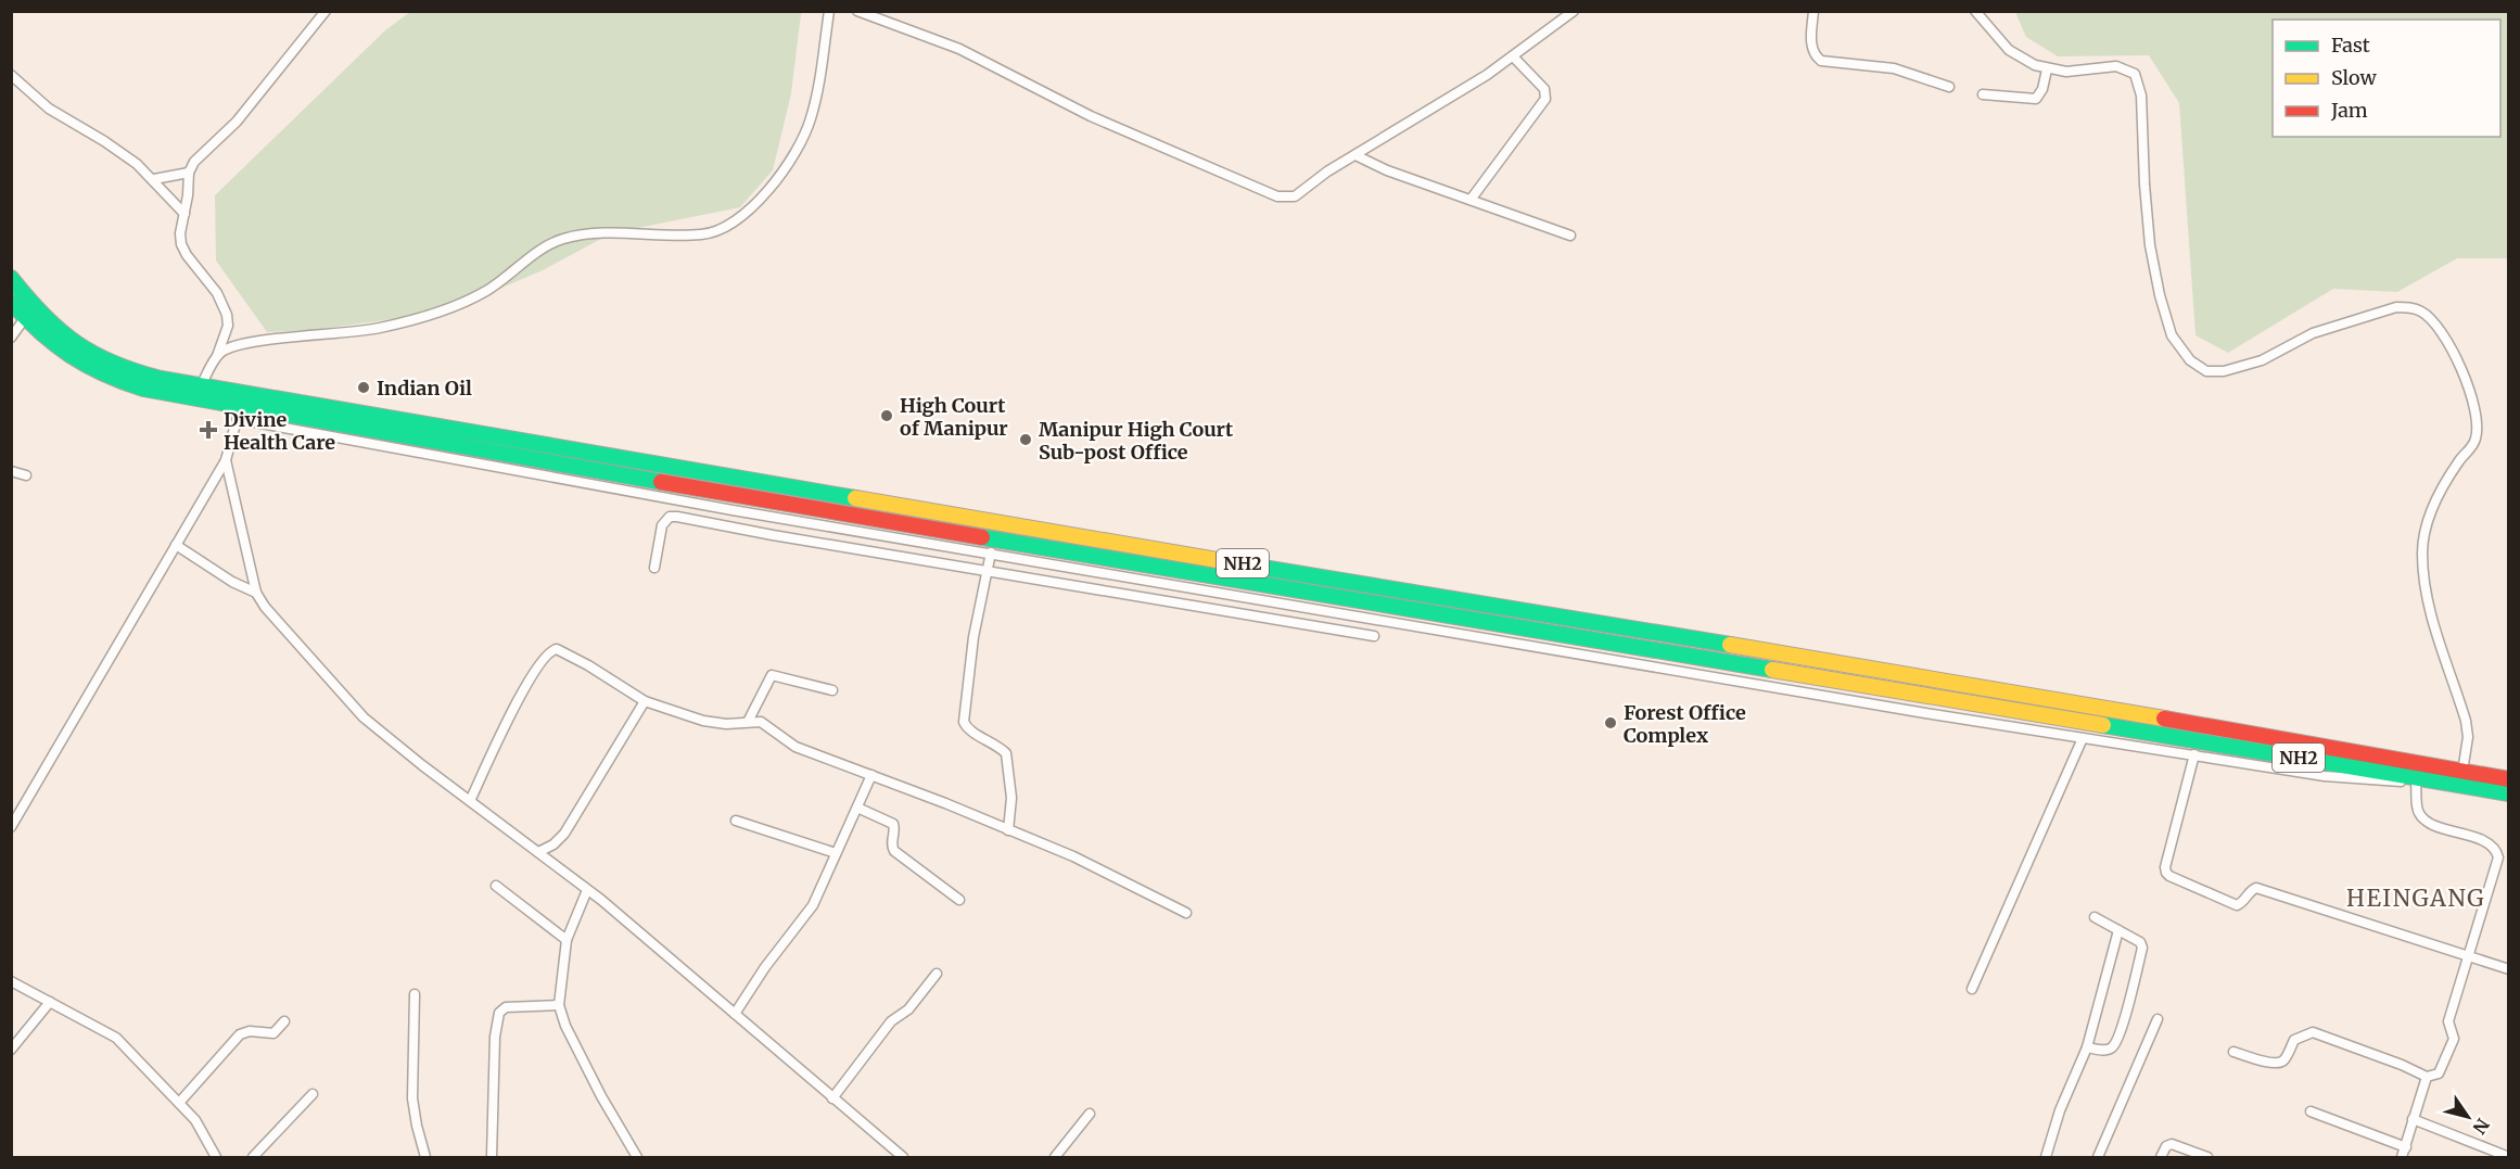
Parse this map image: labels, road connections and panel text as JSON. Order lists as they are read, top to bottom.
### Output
{
  "streets": {
    "highway": ["NH2"]
  },
  "districts": ["HEINGANG"],
  "places": {
    "other": [
      "Indian Oil",
      "High Court of Manipur",
      "Manipur High Court Sub-post Office",
      "Forest Office Complex"
    ],
    "health": ["Divine Health Care"]
  },
  "legend": ["Fast", "Slow", "Jam"],
  "north": "bottom right"
}
